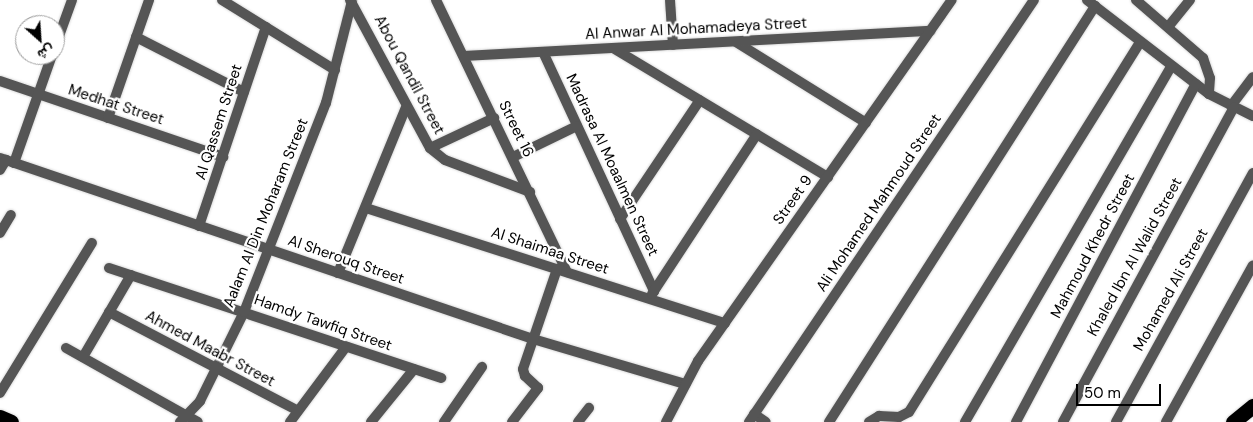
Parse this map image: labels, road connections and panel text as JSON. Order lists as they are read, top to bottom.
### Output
{
  "streets": {
    "street": [
      "Al Anwar Al Mohamadeya Street",
      "Abou Qandil Street",
      "Medhat Street",
      "Al Qassem Street",
      "Street 16",
      "Madrasa Al Moaalmen Street",
      "Street 9",
      "Ali Mohamed Mahmoud Street",
      "Aalam Al Din Moharam Street",
      "Mahmoud Khedr Street",
      "Al Shaimaa Street",
      "Khaled Ibn Al Walid Street",
      "Al Sherouq Street",
      "Mohamed Ali Street",
      "Hamdy Tawfiq Street",
      "Ahmed Maabr Street"
    ]
  },
  "crossings": [
    ["Al Anwar Al Mohamadeya Street", "Street 16"],
    ["Al Anwar Al Mohamadeya Street", "Madrasa Al Moaalmen Street"],
    ["Al Anwar Al Mohamadeya Street", "Street 9"],
    ["Abou Qandil Street", "Street 16"],
    ["Abou Qandil Street", "Aalam Al Din Moharam Street"],
    ["Medhat Street", "Al Qassem Street"],
    ["Al Qassem Street", "Al Sherouq Street"],
    ["Street 16", "Al Shaimaa Street"],
    ["Madrasa Al Moaalmen Street", "Al Shaimaa Street"],
    ["Street 9", "Al Shaimaa Street"],
    ["Street 9", "Al Sherouq Street"],
    ["Aalam Al Din Moharam Street", "Al Sherouq Street"],
    ["Aalam Al Din Moharam Street", "Hamdy Tawfiq Street"],
    ["Aalam Al Din Moharam Street", "Ahmed Maabr Street"]
  ],
  "scale_bar": "50 m",
  "north": "bottom right"
}
